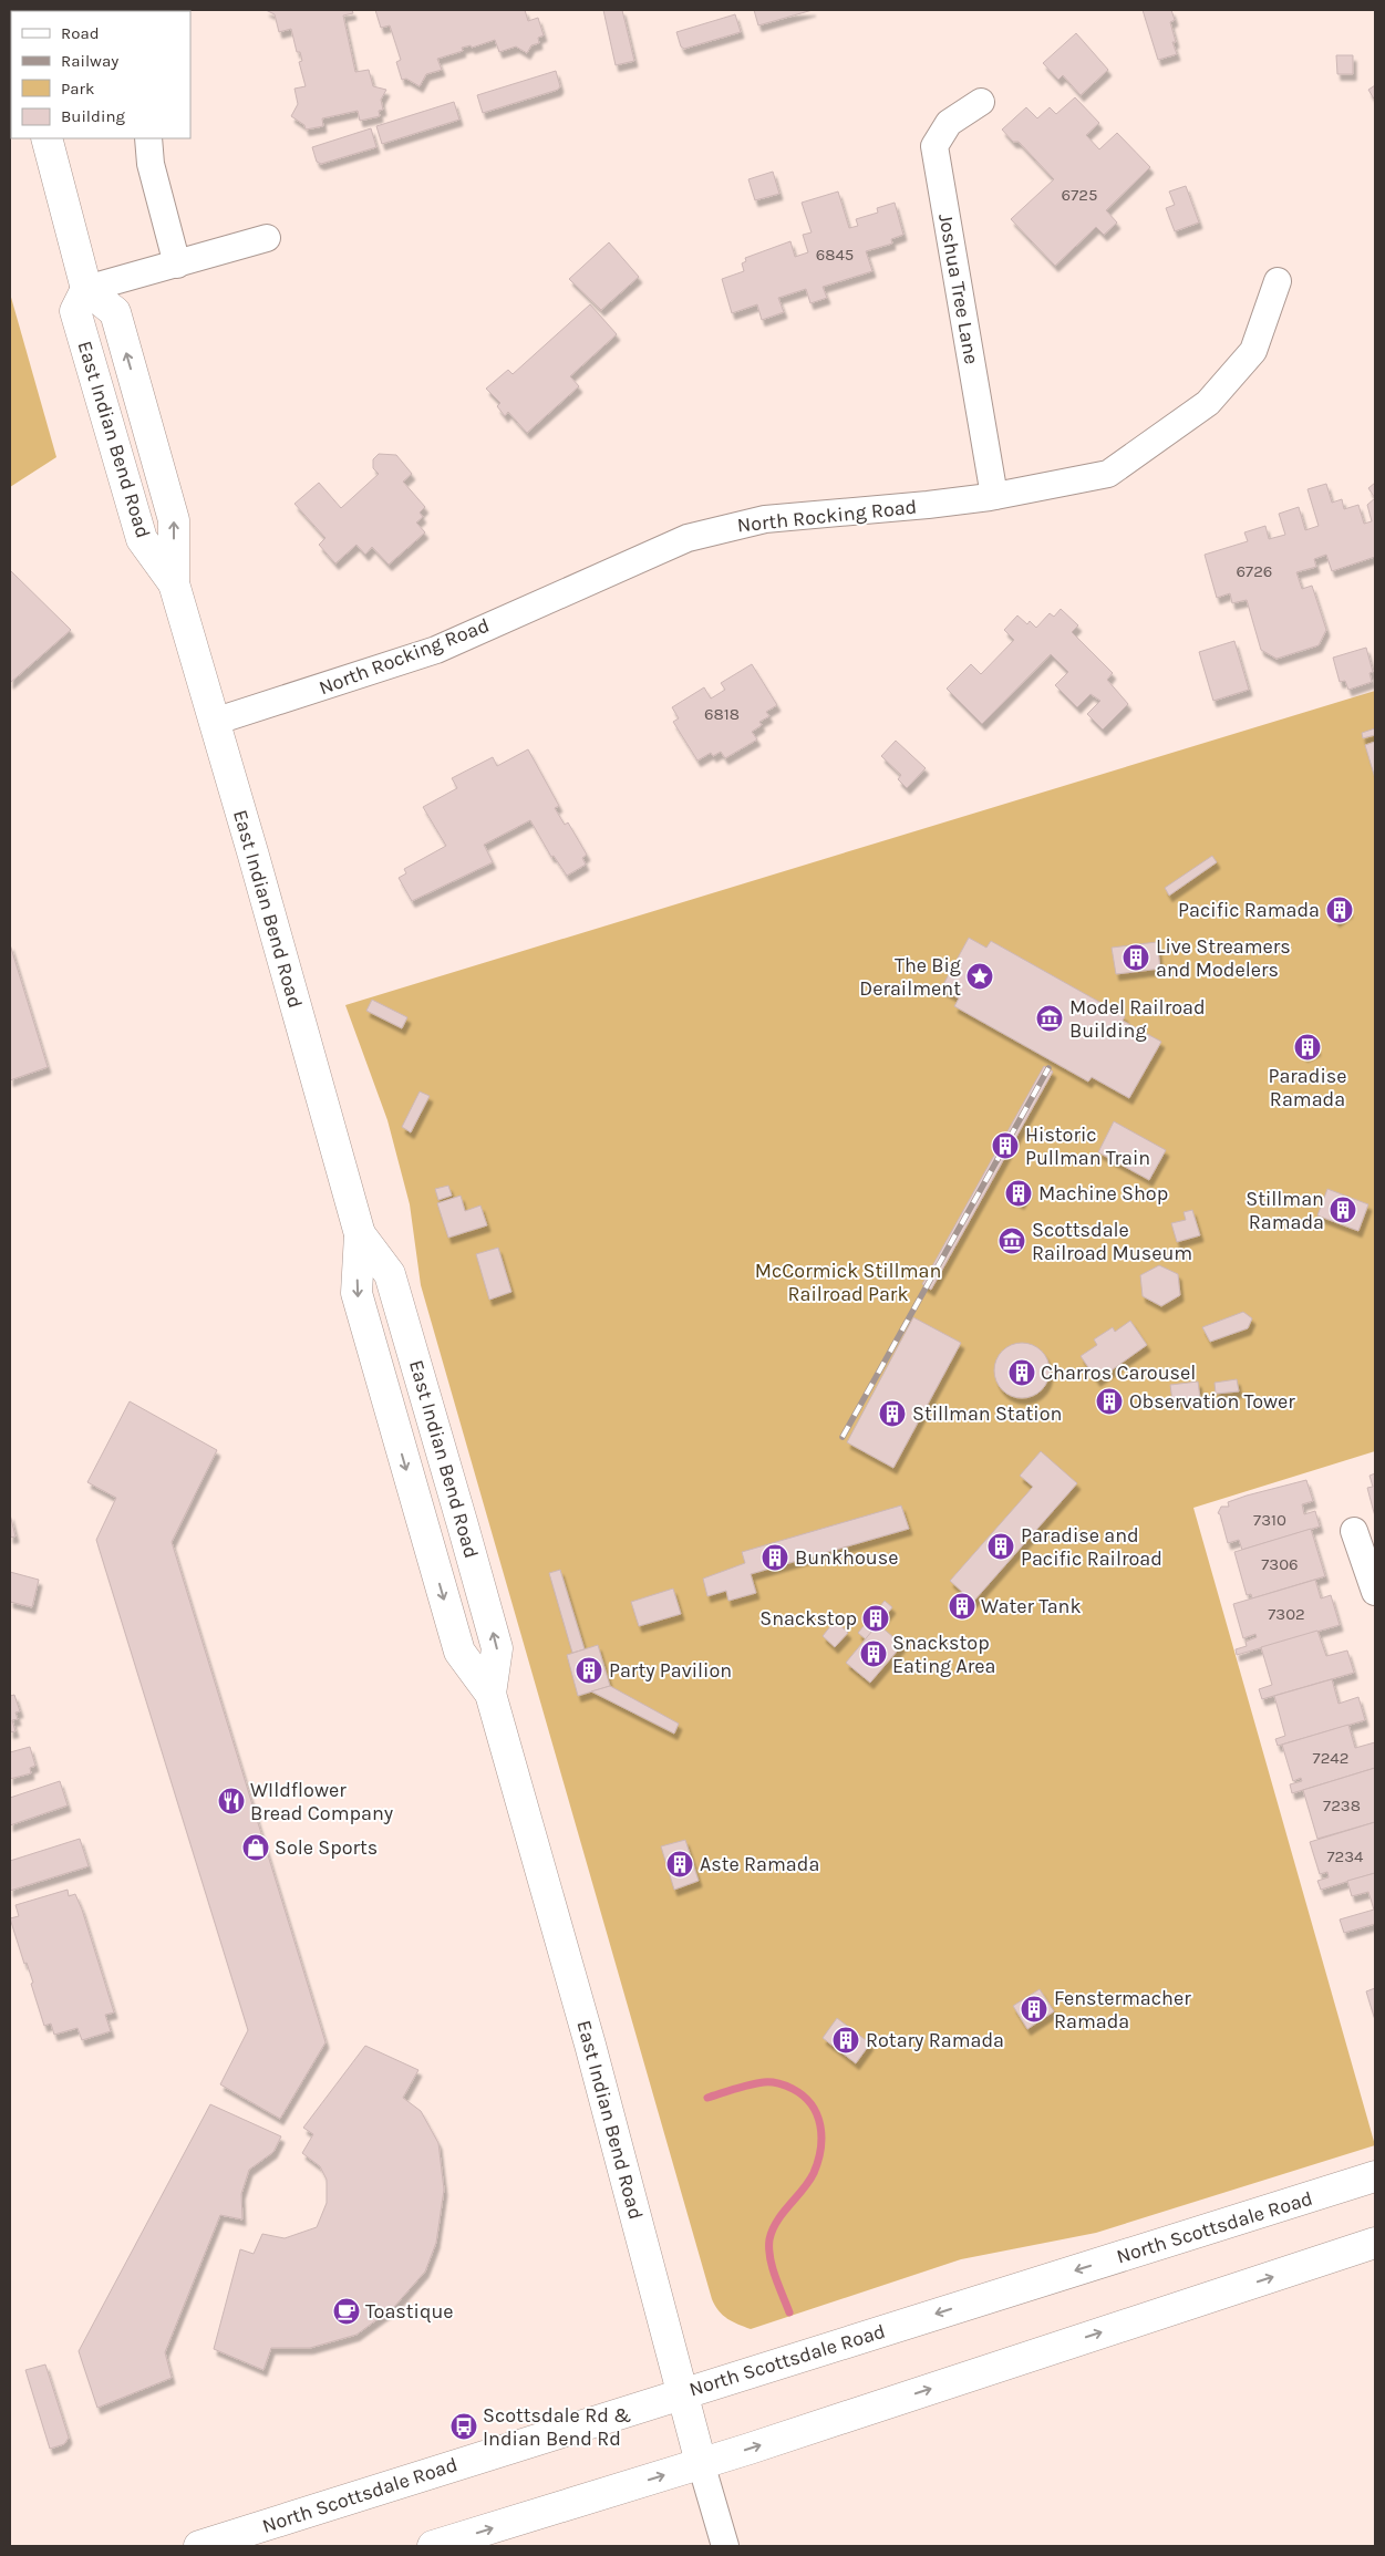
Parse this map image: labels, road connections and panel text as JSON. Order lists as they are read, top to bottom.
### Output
{
  "streets": {
    "main road": ["East Indian Bend Road", "North Scottsdale Road"],
    "street": ["Joshua Tree Lane", "North Rocking Road"]
  },
  "crossings": [
    ["Joshua Tree Lane", "North Rocking Road"],
    ["East Indian Bend Road", "North Rocking Road"],
    ["East Indian Bend Road", "North Scottsdale Road"]
  ],
  "parks": ["McCormick Stillman Railroad Park"],
  "places": {
    "building": [
      "Pacific Ramada",
      "Live Streamers and Modelers",
      "Paradise Ramada",
      "Historic Pullman Train",
      "Machine Shop",
      "Stillman Ramada",
      "Charros Carousel",
      "Observation Tower",
      "Stillman Station",
      "Paradise and Pacific Railroad",
      "Bunkhouse",
      "Water Tank",
      "Snackstop",
      "Snackstop Eating Area",
      "Party Pavilion",
      "Aste Ramada",
      "Fenstermacher Ramada",
      "Rotary Ramada"
    ],
    "place": ["The Big Derailment"],
    "museum": ["Model Railroad Building", "Scottsdale Railroad Museum"],
    "restaurant": ["WIldflower Bread Company"],
    "shop": ["Sole Sports"],
    "cafe": ["Toastique"],
    "bus stop": ["Scottsdale Rd & Indian Bend Rd"]
  },
  "house_numbers": [
    "6725",
    "6845",
    "6726",
    "6818",
    "7310",
    "7306",
    "7302",
    "7242",
    "7238",
    "7234"
  ],
  "legend": [
    "Road",
    "Railway",
    "Park",
    "Building"
  ]
}
